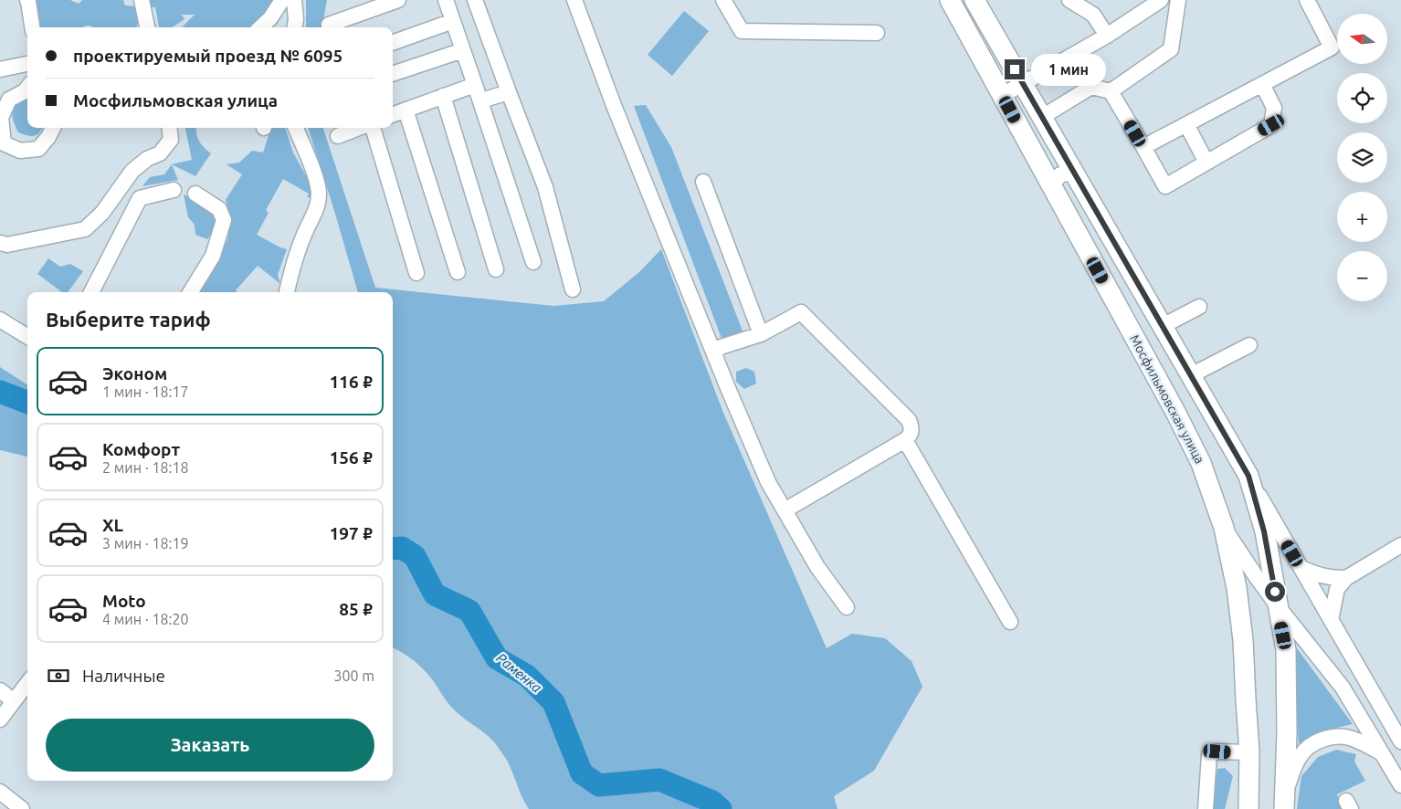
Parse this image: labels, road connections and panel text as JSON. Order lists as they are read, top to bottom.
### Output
{
  "streets": {
    "main road": ["Мосфильмовская улица"]
  },
  "water": ["Раменка"],
  "north": "left",
  "page": {
    "map_buttons": ["+", "−"],
    "banner": ["проектируемый проезд № 6095", "Мосфильмовская улица"],
    "bubble": "1 мин",
    "heading": "Выберите тариф",
    "list": [
      {
        "name": "Эконом",
        "note": "1 мин · 18:17",
        "value": "116 ₽"
      },
      {
        "name": "Комфорт",
        "note": "2 мин · 18:18",
        "value": "156 ₽"
      },
      {
        "name": "XL",
        "note": "3 мин · 18:19",
        "value": "197 ₽"
      },
      {
        "name": "Moto",
        "note": "4 мин · 18:20",
        "value": "85 ₽"
      }
    ],
    "pay": ["Наличные", "300 m"],
    "buttons": "Заказать"
  }
}
